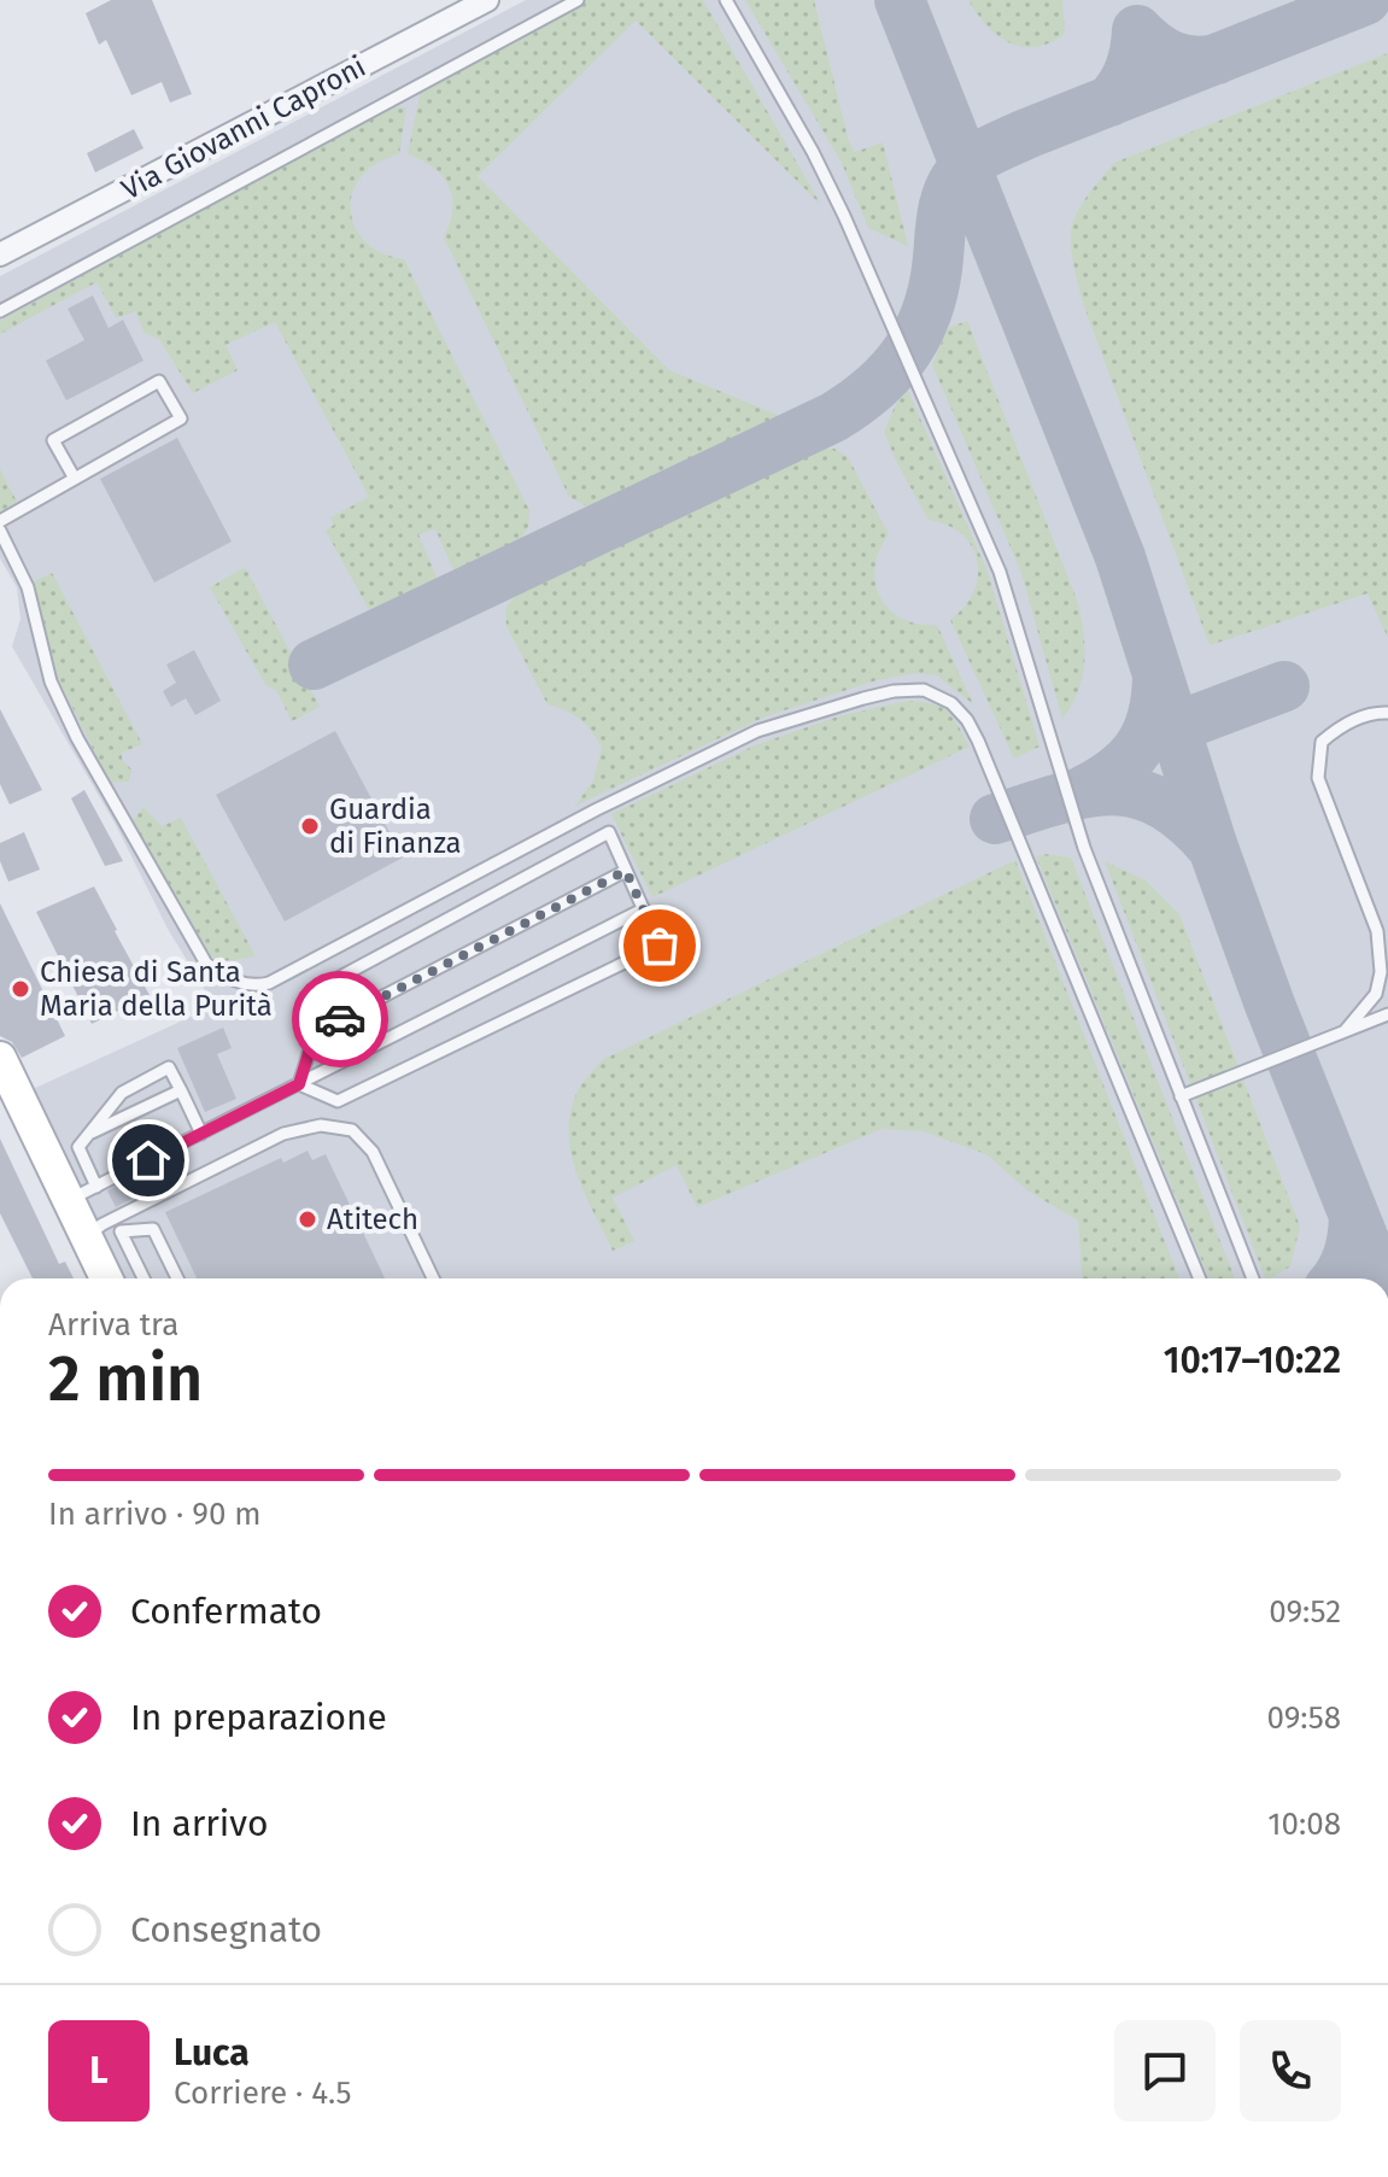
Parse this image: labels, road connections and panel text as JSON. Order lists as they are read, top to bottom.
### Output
{
  "streets": {
    "street": ["Via Giovanni Caproni"]
  },
  "places": ["Guardia di Finanza", "Chiesa di Santa Maria della Purità", "Atitech"],
  "page": {
    "heading": ["2 min", "Arriva tra", "10:17–10:22"],
    "panel": ["Luca", "Corriere · 4.5"],
    "bar": "In arrivo · 90 m",
    "list": [
      ["Confermato", "09:52"],
      ["In preparazione", "09:58"],
      ["In arrivo", "10:08"],
      "Consegnato"
    ],
    "round": "L"
  }
}
